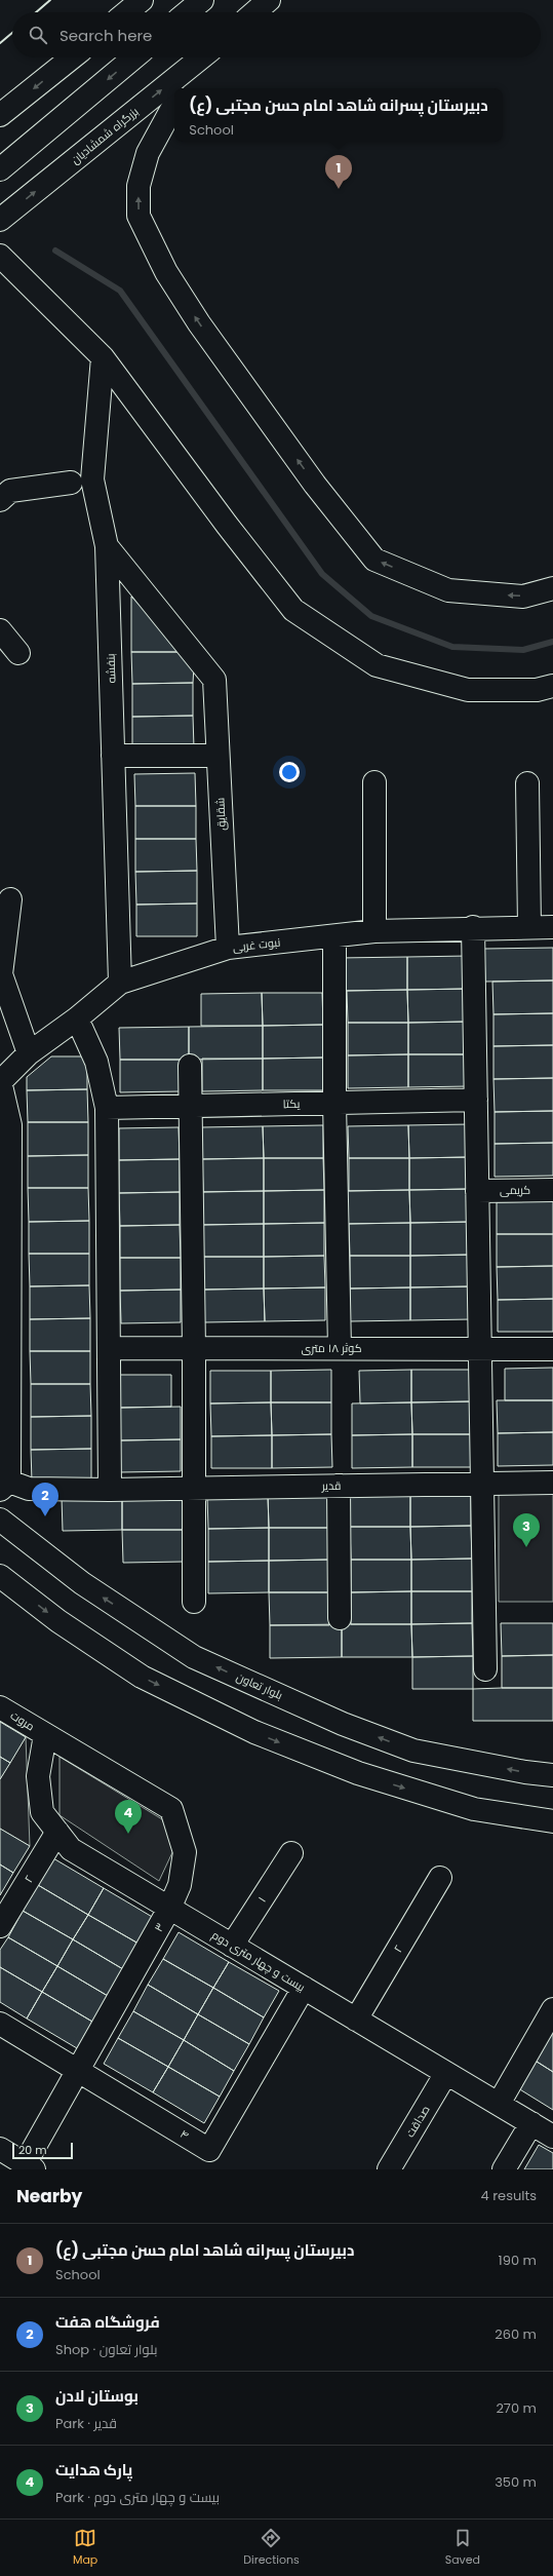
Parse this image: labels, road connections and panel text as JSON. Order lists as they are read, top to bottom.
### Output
{
  "streets": {
    "main road": [
      "بزرگراه شمشادیان",
      "بنفشه",
      "شقایق",
      "نبوت غربی",
      "یکتا",
      "کریمی",
      "کوثر ۱۸ متری",
      "قدیر",
      "بلوار تعاون",
      "مروت",
      "۲",
      "۱",
      "۳",
      "بیست و چهار متری دوم",
      "صداقت",
      "۴"
    ]
  },
  "crossings": [
    ["بنفشه", "شقایق"],
    ["بنفشه", "نبوت غربی"],
    ["شقایق", "نبوت غربی"],
    ["مروت", "۳"],
    ["مروت", "بیست و چهار متری دوم"],
    ["۲", "بیست و چهار متری دوم"],
    ["۱", "بیست و چهار متری دوم"],
    ["۳", "بیست و چهار متری دوم"],
    ["۳", "۴"],
    ["بیست و چهار متری دوم", "صداقت"],
    ["بیست و چهار متری دوم", "۴"]
  ],
  "scale_bar": "20 m",
  "page": {
    "search": "Search here",
    "popup": ["دبیرستان پسرانه شاهد امام حسن مجتبی (ع)", "School"],
    "pins": [
      "1",
      "2",
      "3",
      "4"
    ],
    "scale": "20 m",
    "heading": ["Nearby", "4 results"],
    "list": [
      {
        "mark": "1",
        "name": "دبیرستان پسرانه شاهد امام حسن مجتبی (ع)",
        "note": "School",
        "value": "190 m"
      },
      {
        "mark": "2",
        "name": "فروشگاه هفت",
        "note": "Shop · بلوار تعاون",
        "value": "260 m"
      },
      {
        "mark": "3",
        "name": "بوستان لادن",
        "note": "Park · قدیر",
        "value": "270 m"
      },
      {
        "mark": "4",
        "name": "پارک‌ هدایت",
        "note": "Park · بیست و چهار متری دوم",
        "value": "350 m"
      }
    ],
    "nav": ["Map", "Directions", "Saved"]
  }
}
